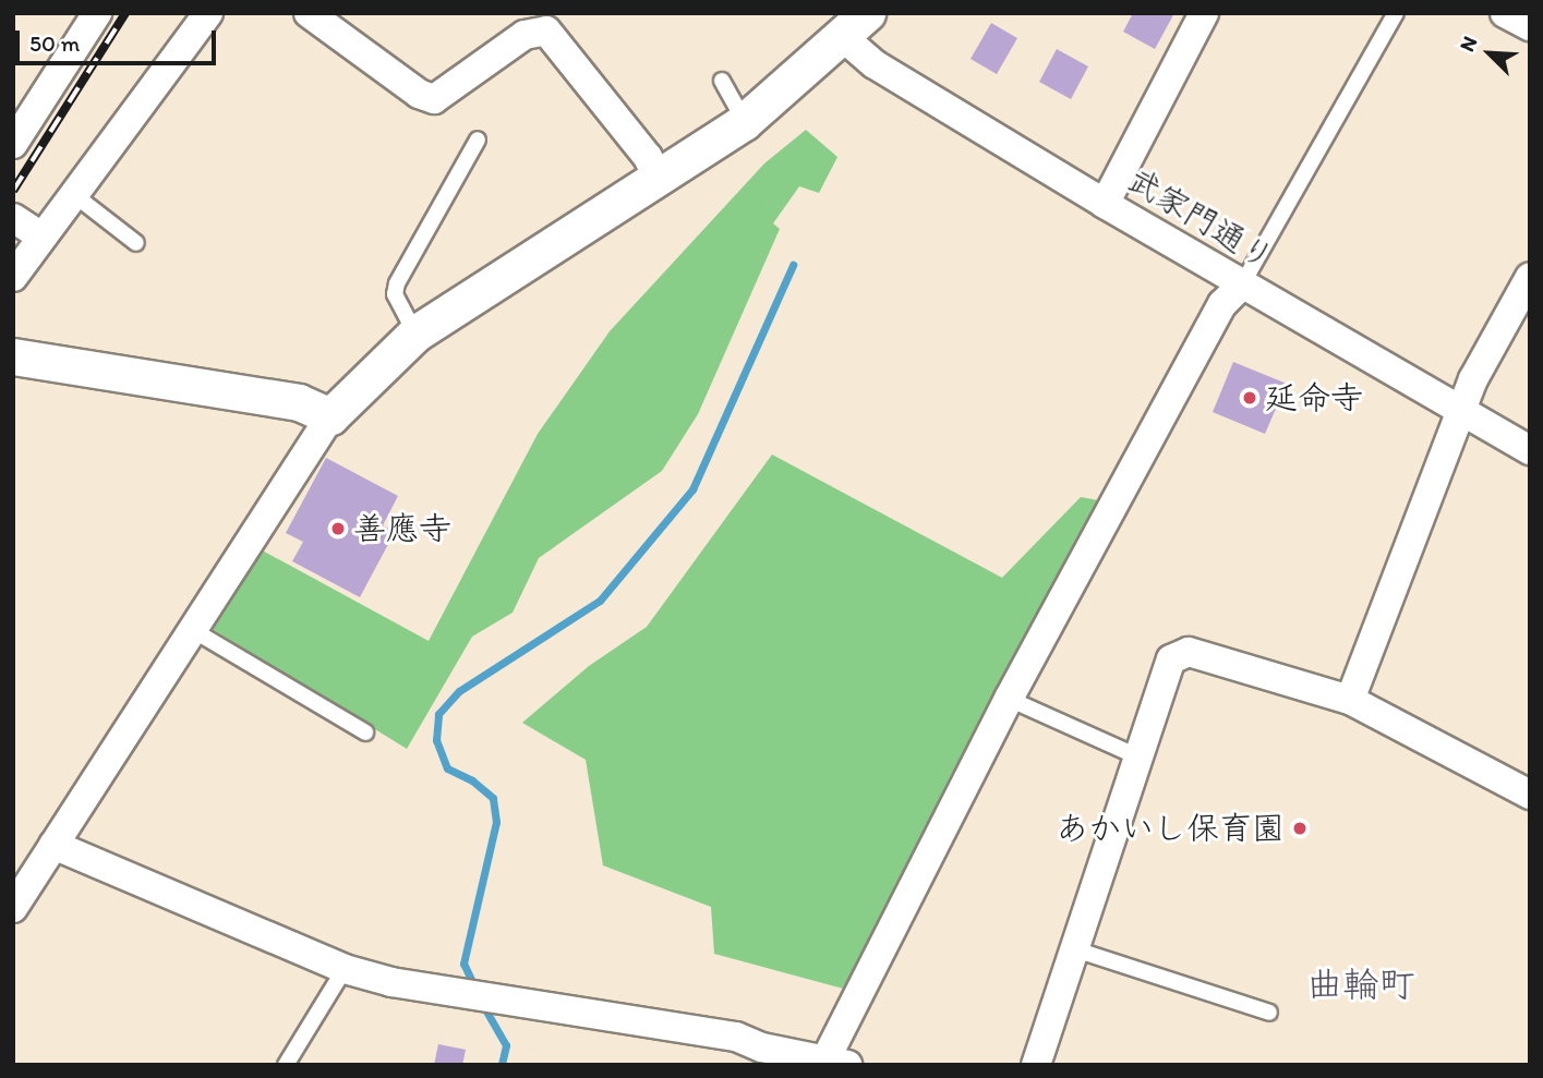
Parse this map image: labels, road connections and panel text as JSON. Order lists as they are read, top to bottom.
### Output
{
  "streets": {
    "street": ["武家門通り"]
  },
  "districts": ["曲輪町"],
  "places": ["延命寺", "善應寺", "あかいし保育園"],
  "scale_bar": "50 m",
  "north": "top left"
}
